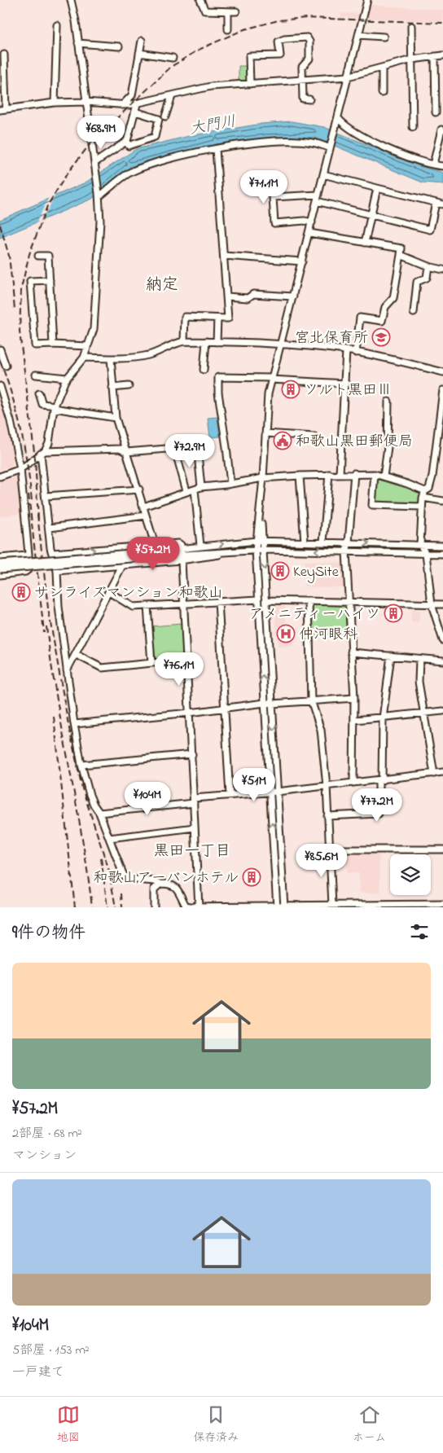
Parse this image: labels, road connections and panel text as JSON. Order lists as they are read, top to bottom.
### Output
{
  "districts": ["納定", "黒田一丁目"],
  "water": ["大門川"],
  "places": {
    "school or university": ["宮北保育所"],
    "building": [
      "ソルト黒田Ⅲ",
      "KeySite",
      "サンライズマンション和歌山",
      "アメニティーハイツ",
      "和歌山アーバンホテル"
    ],
    "public building": ["和歌山黒田郵便局"],
    "hospital": ["仲河眼科"]
  },
  "page": {
    "price": [
      "¥68.9M",
      "¥71.1M",
      "¥72.9M",
      "¥57.2M",
      "¥76.1M",
      "¥51M",
      "¥104M",
      "¥77.2M",
      "¥85.6M"
    ],
    "heading": "9件の物件",
    "list": [
      {
        "name": "¥57.2M",
        "note": "2部屋 · 68 m² · マンション"
      },
      {
        "name": "¥104M",
        "note": "5部屋 · 153 m² · 一戸建て"
      }
    ],
    "tabs": ["地図", "保存済み", "ホーム"]
  }
}
